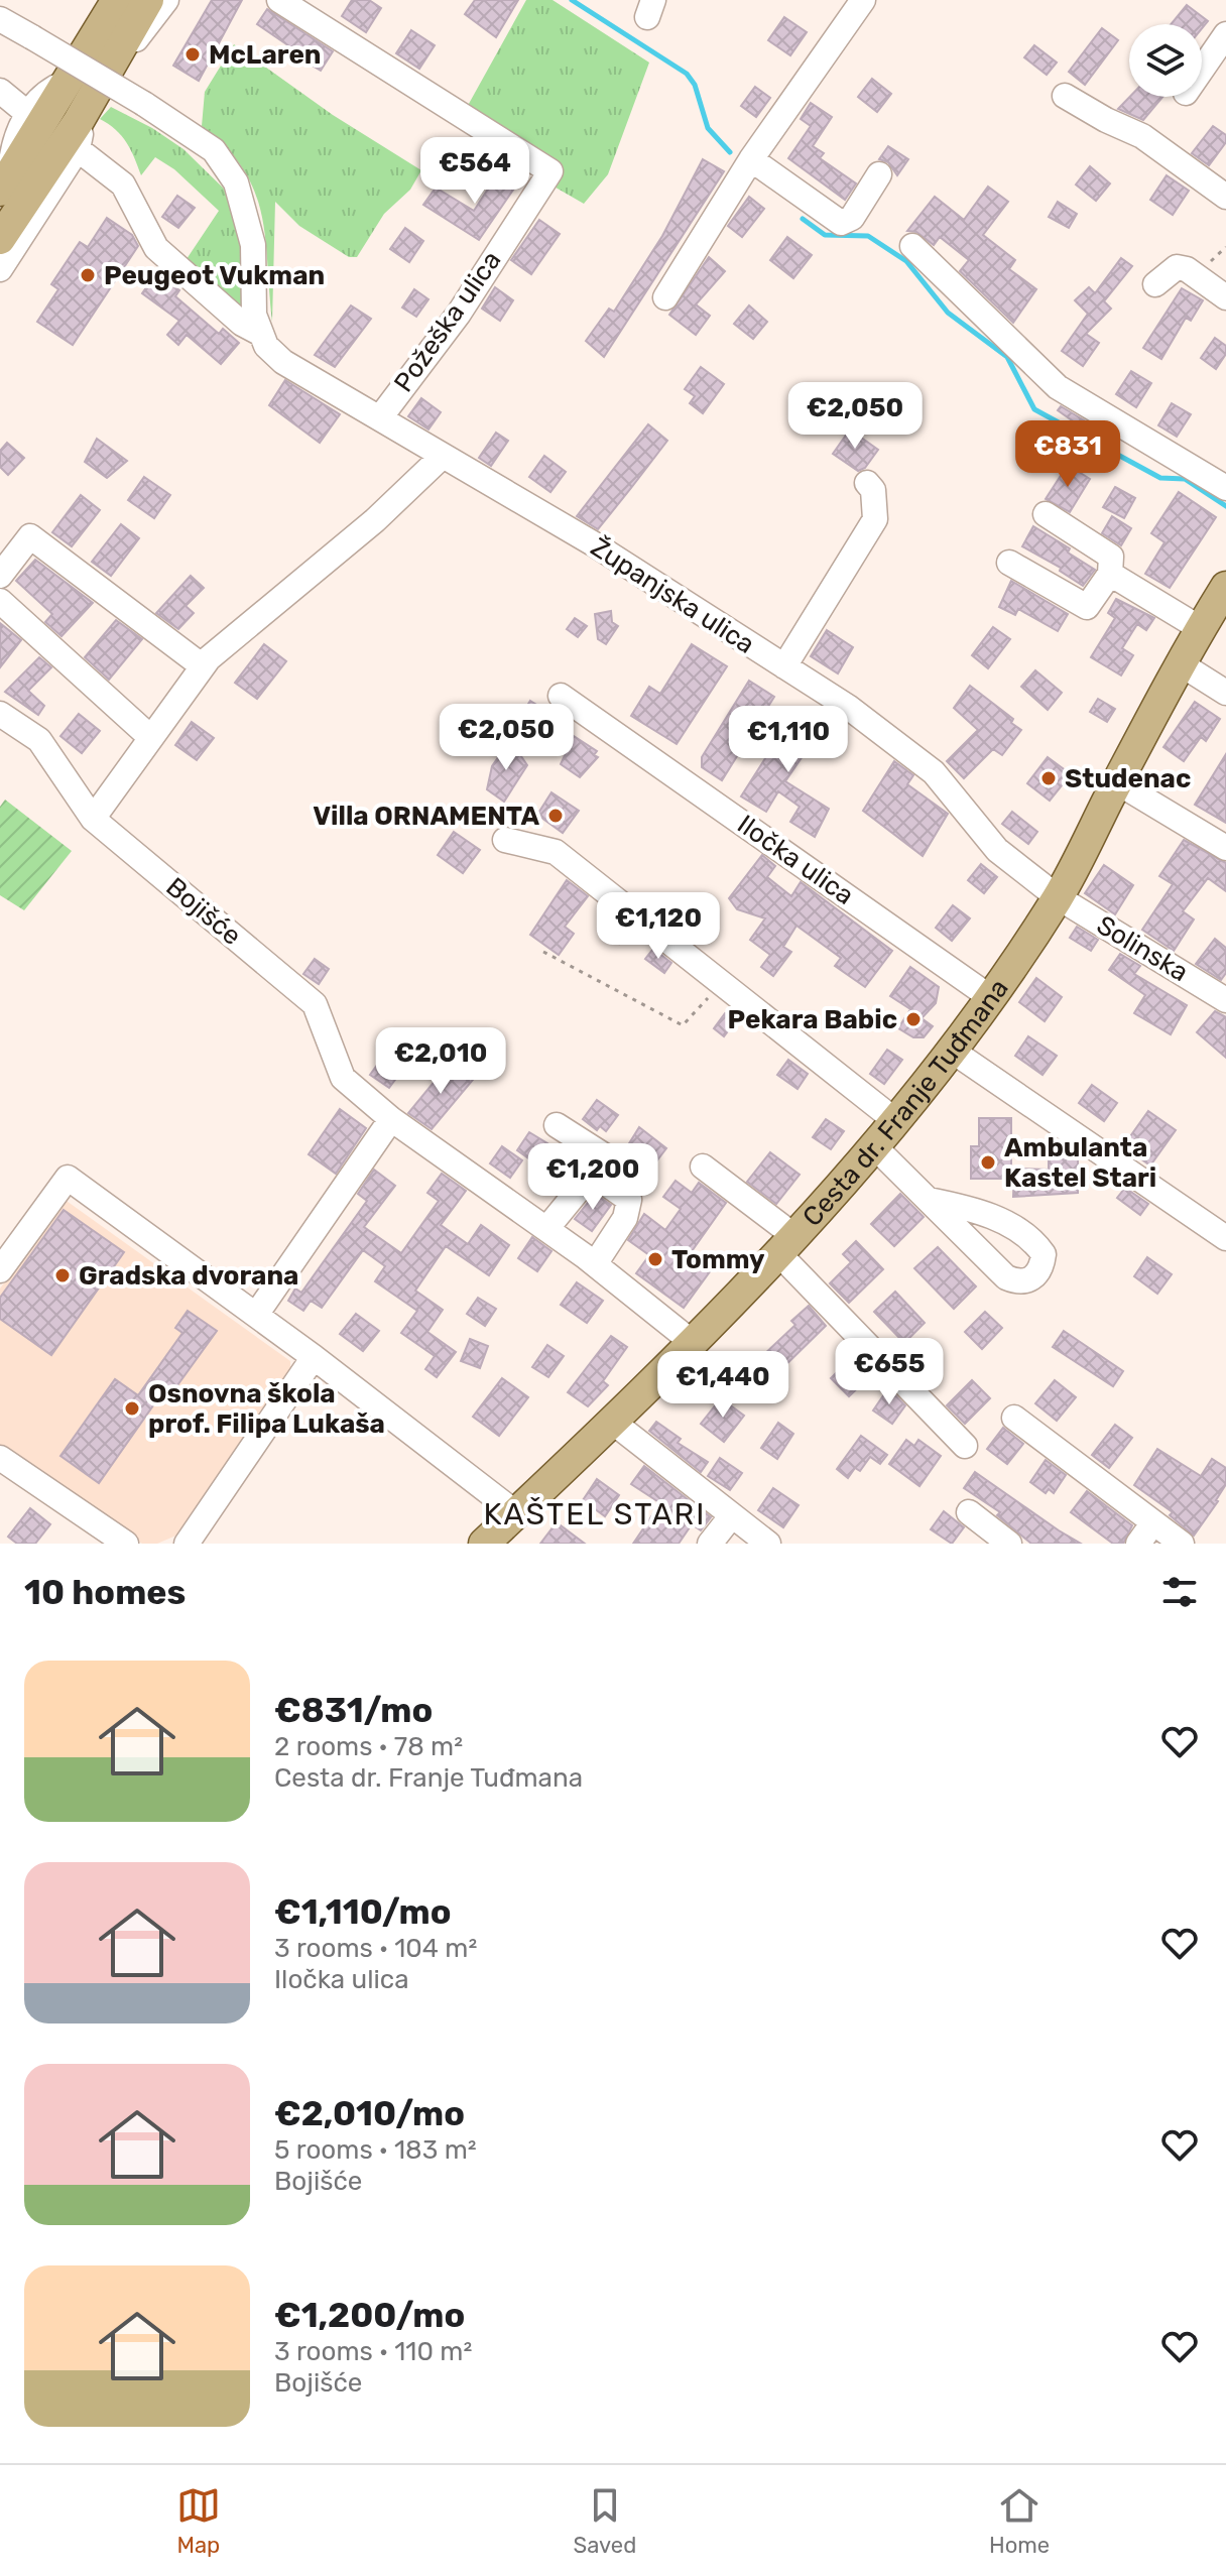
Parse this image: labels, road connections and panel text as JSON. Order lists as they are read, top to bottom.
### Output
{
  "streets": {
    "main road": ["Cesta dr. Franje Tuđmana"],
    "street": [
      "Požeška ulica",
      "Županjska ulica",
      "Iločka ulica",
      "Bojišće",
      "Solinska"
    ]
  },
  "crossings": [
    ["Požeška ulica", "Županjska ulica"],
    ["Županjska ulica", "Solinska"],
    ["Županjska ulica", "Cesta dr. Franje Tuđmana"],
    ["Iločka ulica", "Cesta dr. Franje Tuđmana"],
    ["Bojišće", "Cesta dr. Franje Tuđmana"],
    ["Solinska", "Cesta dr. Franje Tuđmana"]
  ],
  "districts": ["KAŠTEL STARI"],
  "places": [
    "McLaren",
    "Peugeot Vukman",
    "Studenac",
    "Villa ORNAMENTA",
    "Pekara Babic",
    "Ambulanta Kastel Stari",
    "Tommy",
    "Gradska dvorana",
    "Osnovna škola prof. Filipa Lukaša"
  ],
  "page": {
    "price": [
      "€564",
      "€2,050",
      "€831",
      "€2,050",
      "€1,110",
      "€1,120",
      "€2,010",
      "€1,200",
      "€655",
      "€1,440"
    ],
    "heading": "10 homes",
    "list": [
      {
        "name": "€831/mo",
        "note": "2 rooms · 78 m² · Cesta dr. Franje Tuđmana"
      },
      {
        "name": "€1,110/mo",
        "note": "3 rooms · 104 m² · Iločka ulica"
      },
      {
        "name": "€2,010/mo",
        "note": "5 rooms · 183 m² · Bojišće"
      },
      {
        "name": "€1,200/mo",
        "note": "3 rooms · 110 m² · Bojišće"
      }
    ],
    "tabs": ["Map", "Saved", "Home"]
  }
}
